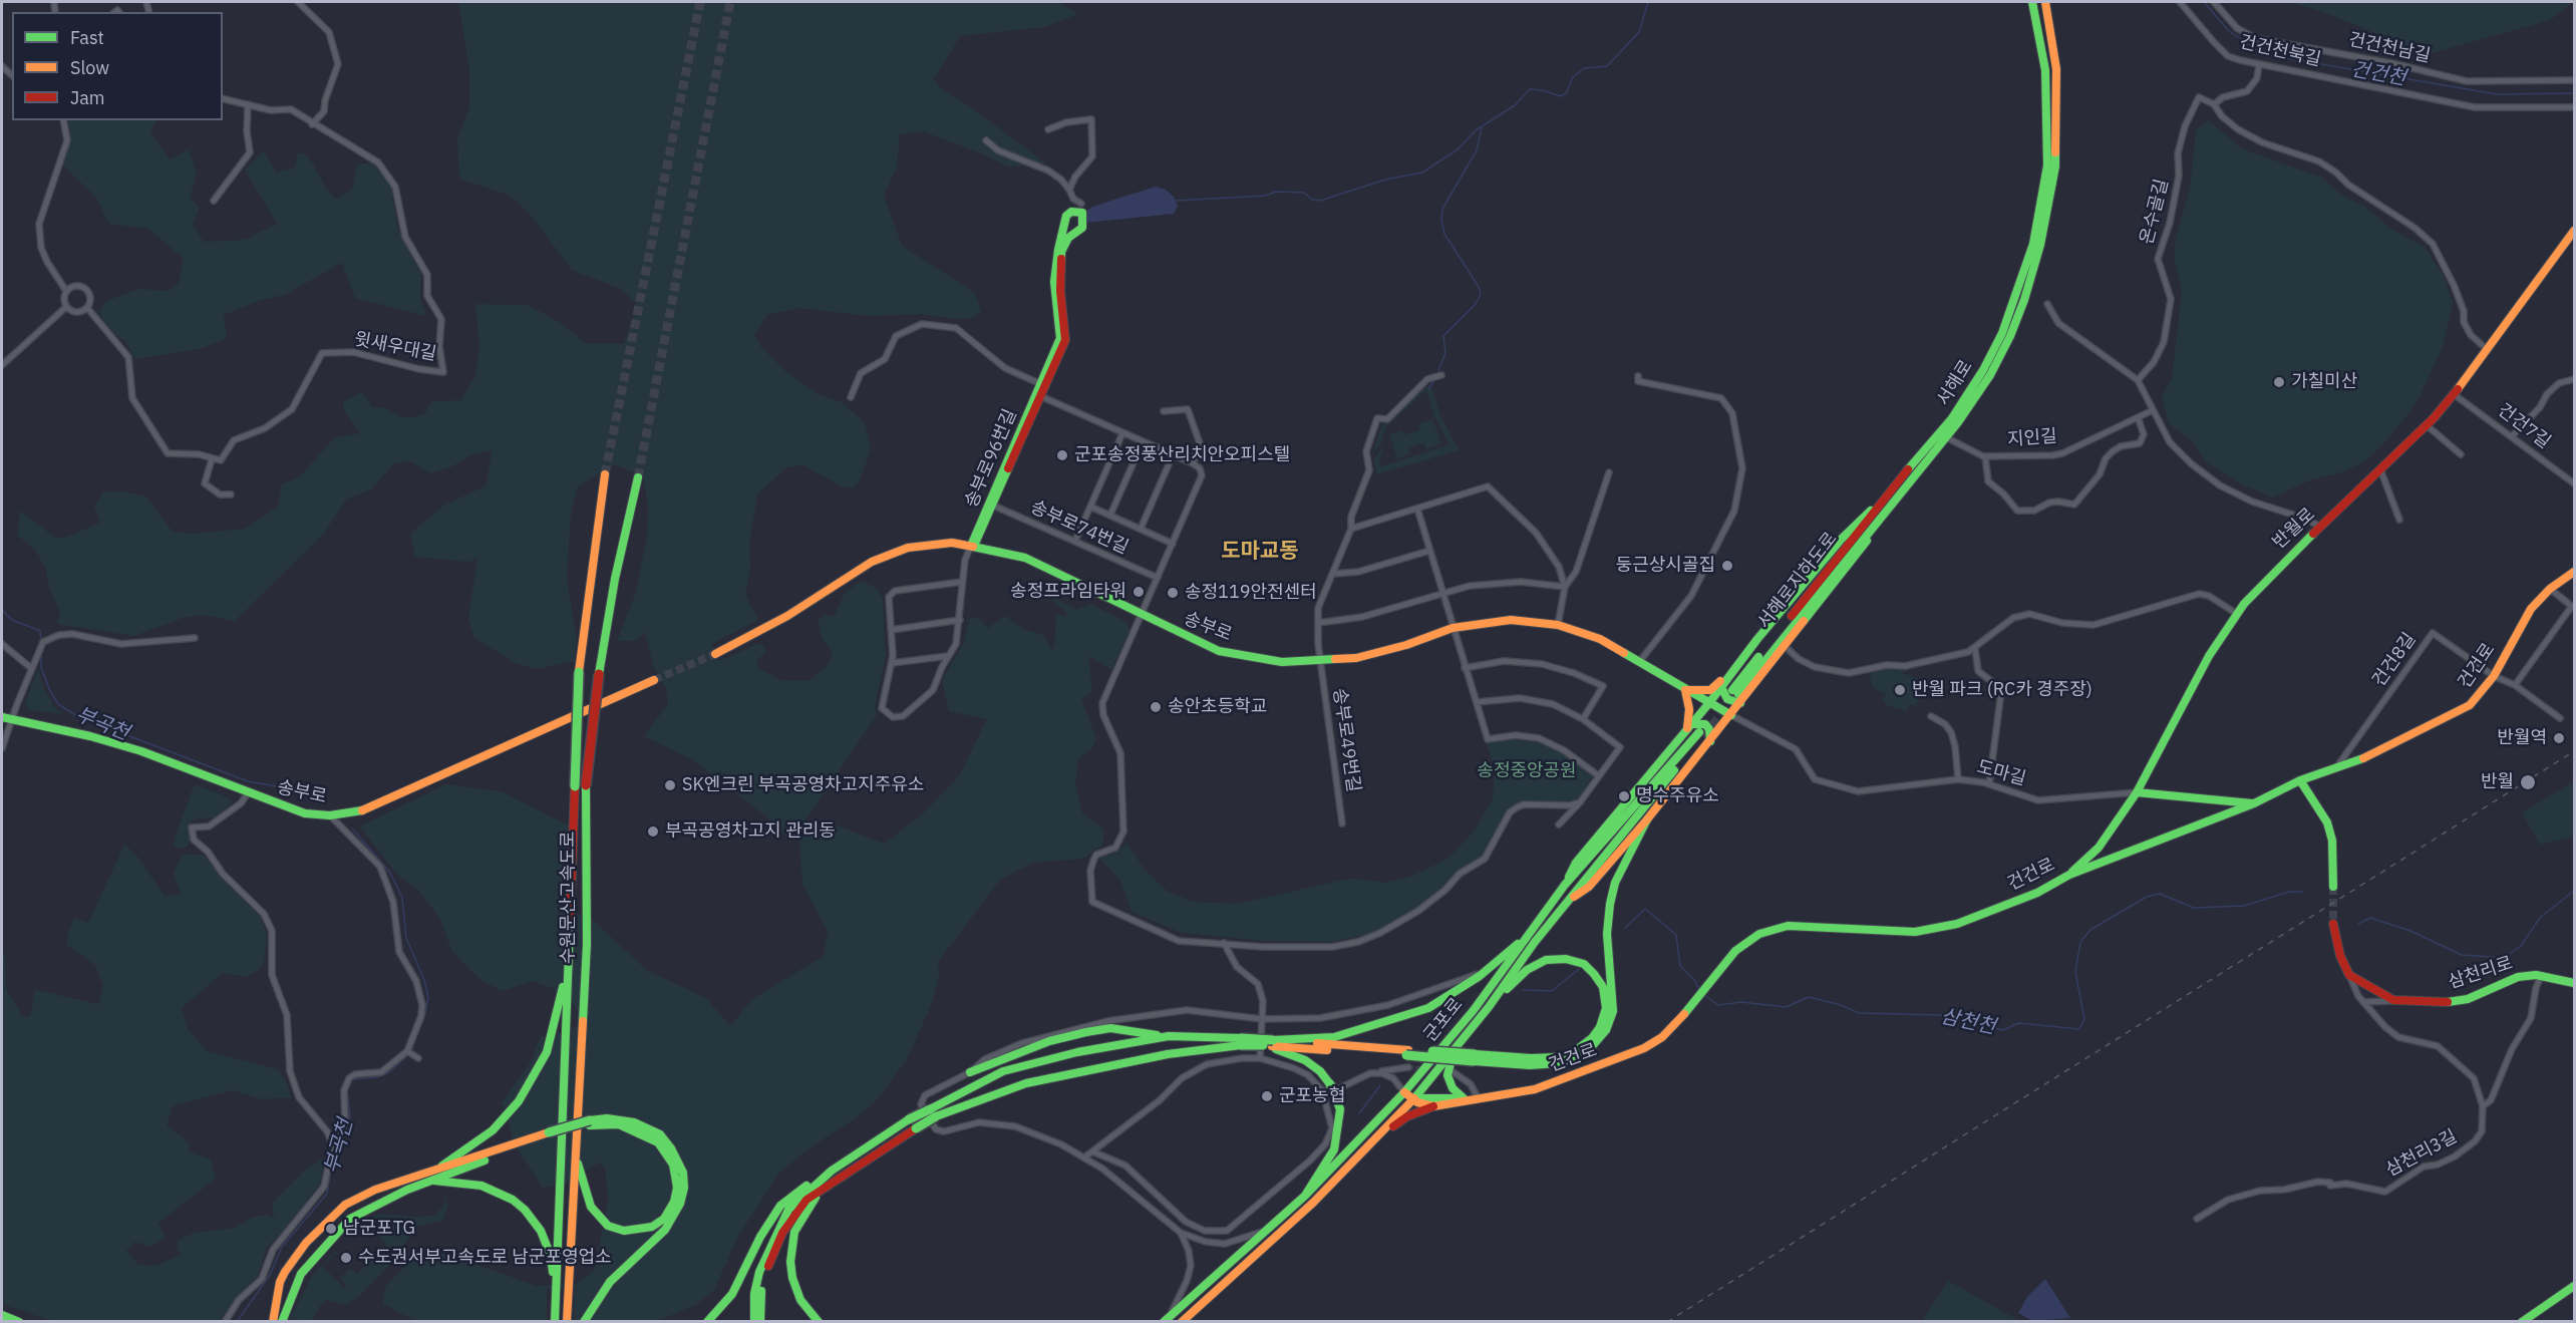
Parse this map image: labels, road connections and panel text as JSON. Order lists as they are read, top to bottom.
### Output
{
  "streets": {
    "main road": [
      "서해로",
      "송부로96번길",
      "반월로",
      "서해로지하도로",
      "송부로",
      "건건로",
      "도마길",
      "수원문산고속도로",
      "삼천리로",
      "군포로"
    ],
    "street": [
      "건건천남길",
      "건건천북길",
      "온수골길",
      "윗새우대길",
      "건건7길",
      "지인길",
      "송부로74번길",
      "건건8길",
      "송부로49번길",
      "삼천리3길"
    ]
  },
  "crossings": [
    ["건건천북길", "온수골길"],
    ["서해로", "지인길"],
    ["서해로", "서해로지하도로"],
    ["서해로", "송부로"],
    ["서해로", "도마길"],
    ["서해로", "군포로"],
    ["건건7길", "반월로"],
    ["송부로96번길", "송부로74번길"],
    ["송부로96번길", "송부로"],
    ["반월로", "건건로"],
    ["반월로", "도마길"],
    ["송부로", "송부로49번길"],
    ["송부로", "도마길"],
    ["송부로", "군포로"],
    ["건건8길", "건건로"],
    ["건건로", "도마길"],
    ["건건로", "군포로"],
    ["도마길", "군포로"],
    ["삼천리로", "삼천리3길"]
  ],
  "districts": ["도마교동"],
  "water": ["건건천", "부곡천", "삼천천"],
  "parks": ["송정중앙공원"],
  "places": [
    "가칠미산",
    "군포송정풍산리치안오피스텔",
    "둥근상시골집",
    "송정프라임타워",
    "송정119안전센터",
    "반월 파크 (RC카 경주장)",
    "송안초등학교",
    "반월역",
    "반월",
    "SK엔크린 부곡공영차고지주유소",
    "명수주유소",
    "부곡공영차고지 관리동",
    "군포농협",
    "남군포TG",
    "수도권서부고속도로 남군포영업소"
  ],
  "legend": ["Fast", "Slow", "Jam"]
}
